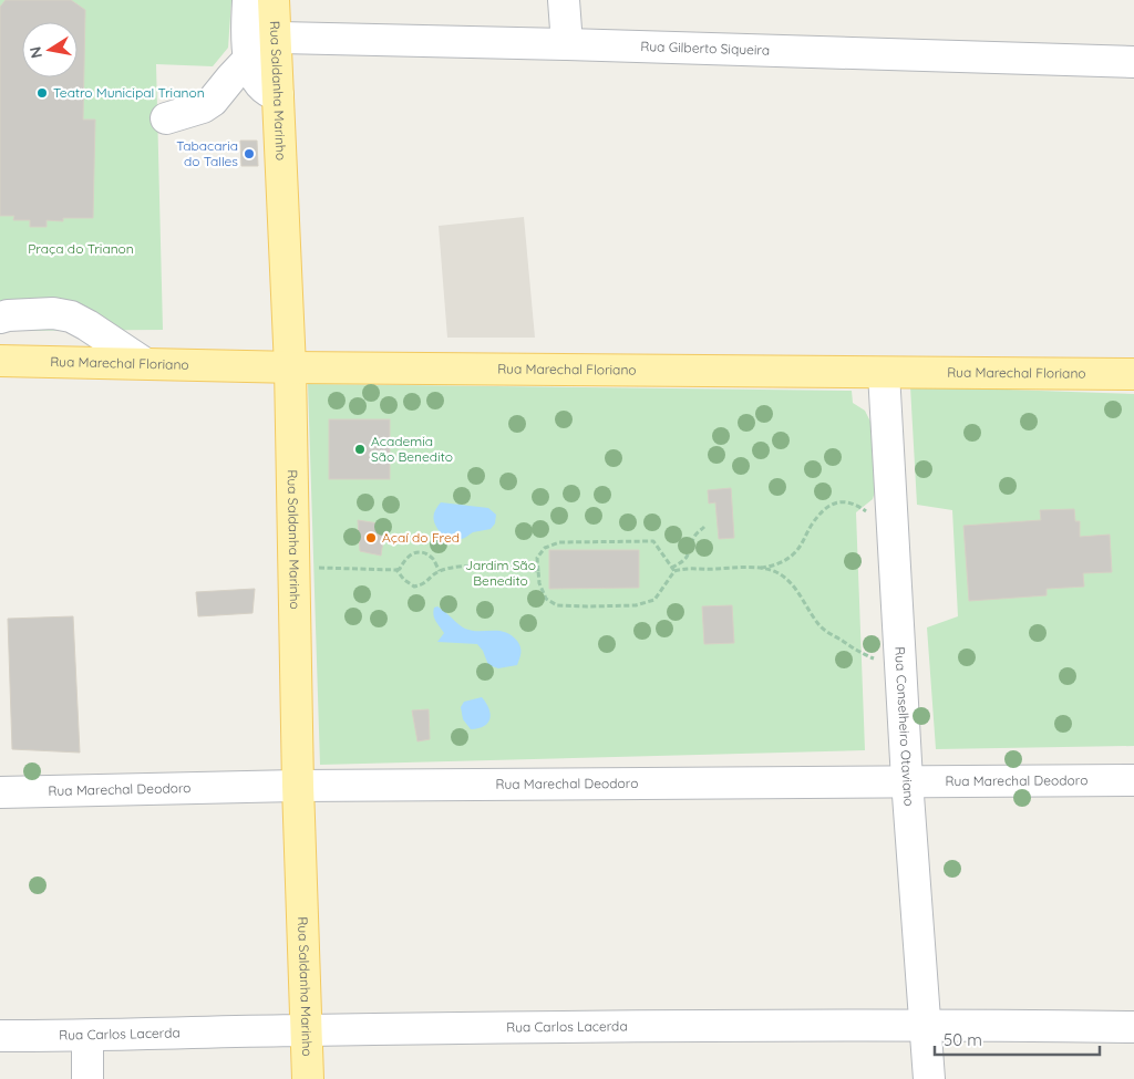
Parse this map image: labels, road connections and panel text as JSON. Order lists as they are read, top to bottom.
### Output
{
  "streets": {
    "main road": ["Rua Saldanha Marinho", "Rua Marechal Floriano"],
    "street": [
      "Rua Gilberto Siqueira",
      "Rua Conselheiro Otaviano",
      "Rua Marechal Deodoro",
      "Rua Carlos Lacerda"
    ]
  },
  "crossings": [
    ["Rua Gilberto Siqueira", "Rua Saldanha Marinho"],
    ["Rua Saldanha Marinho", "Rua Marechal Floriano"],
    ["Rua Saldanha Marinho", "Rua Marechal Deodoro"],
    ["Rua Saldanha Marinho", "Rua Carlos Lacerda"],
    ["Rua Marechal Floriano", "Rua Conselheiro Otaviano"],
    ["Rua Conselheiro Otaviano", "Rua Marechal Deodoro"],
    ["Rua Conselheiro Otaviano", "Rua Carlos Lacerda"]
  ],
  "parks": ["Praça do Trianon", "Jardim São Benedito"],
  "places": [
    "Teatro Municipal Trianon",
    "Tabacaria do Talles",
    "Academia São Benedito",
    "Açaí do Fred"
  ],
  "scale_bar": "50 m",
  "north": "left"
}
